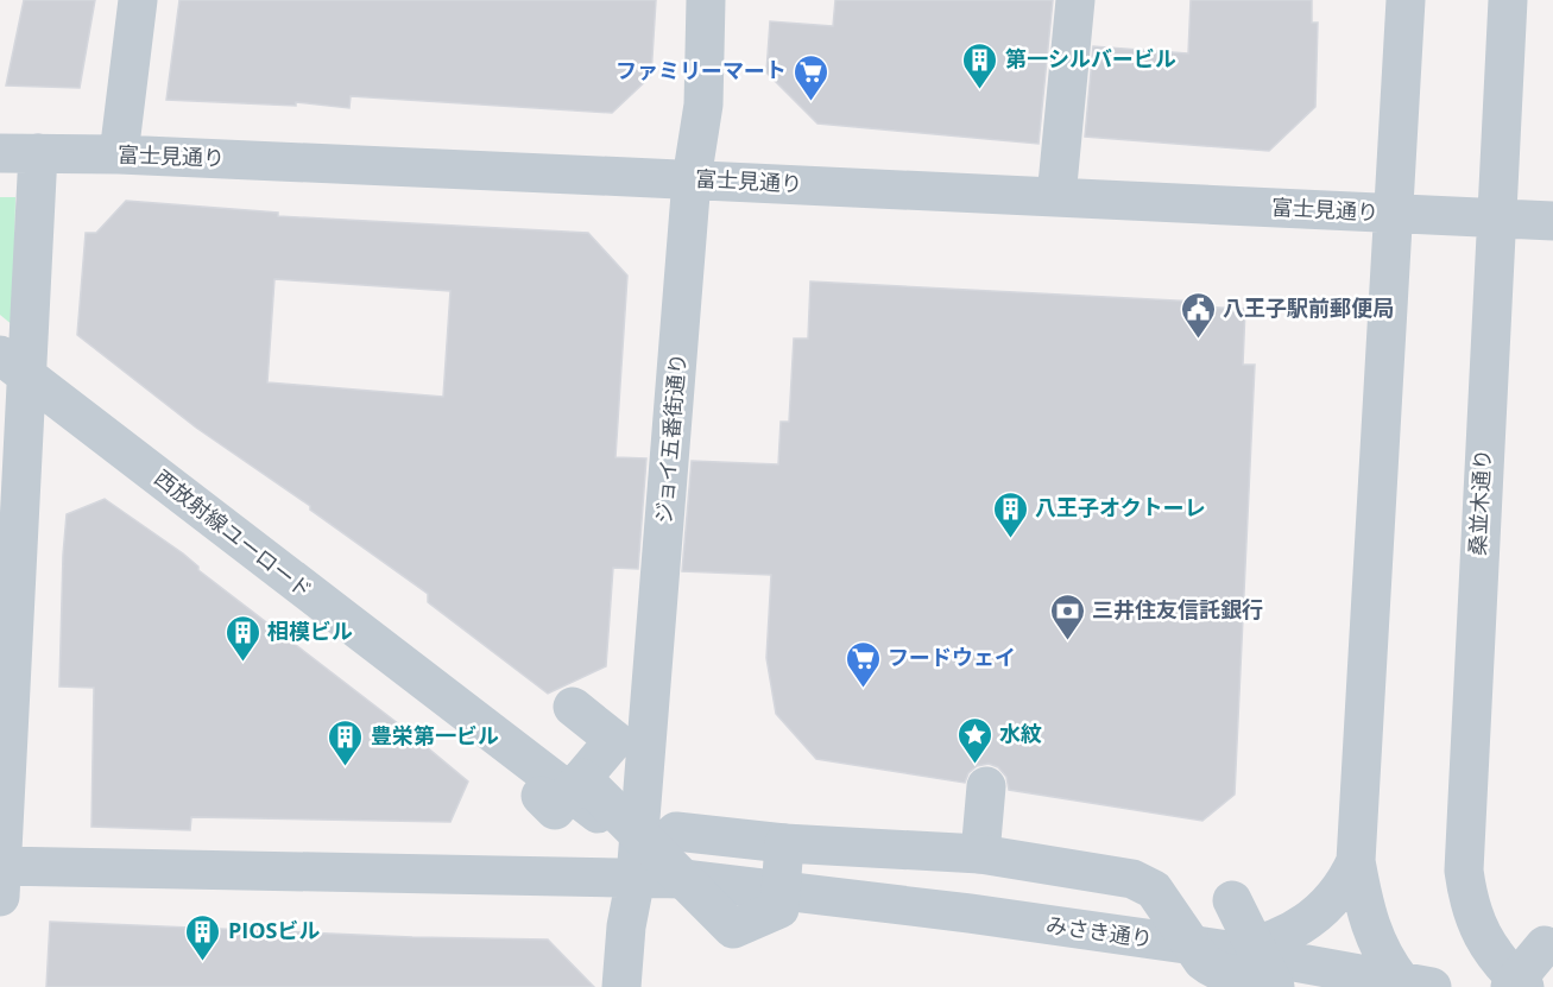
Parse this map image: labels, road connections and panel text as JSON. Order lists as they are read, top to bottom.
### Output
{
  "streets": {
    "street": [
      "富士見通り",
      "ジョイ五番街通り",
      "桑並木通り",
      "西放射線ユーロード",
      "みさき通り"
    ]
  },
  "crossings": [
    ["富士見通り", "ジョイ五番街通り"],
    ["富士見通り", "桑並木通り"],
    ["ジョイ五番街通り", "みさき通り"]
  ],
  "places": {
    "building": [
      "第一シルバービル",
      "八王子オクトーレ",
      "相模ビル",
      "豊栄第一ビル",
      "PIOSビル"
    ],
    "supermarket": ["ファミリーマート", "フードウェイ"],
    "public building": ["八王子駅前郵便局"],
    "bank": ["三井住友信託銀行"],
    "place": ["水紋"]
  }
}
